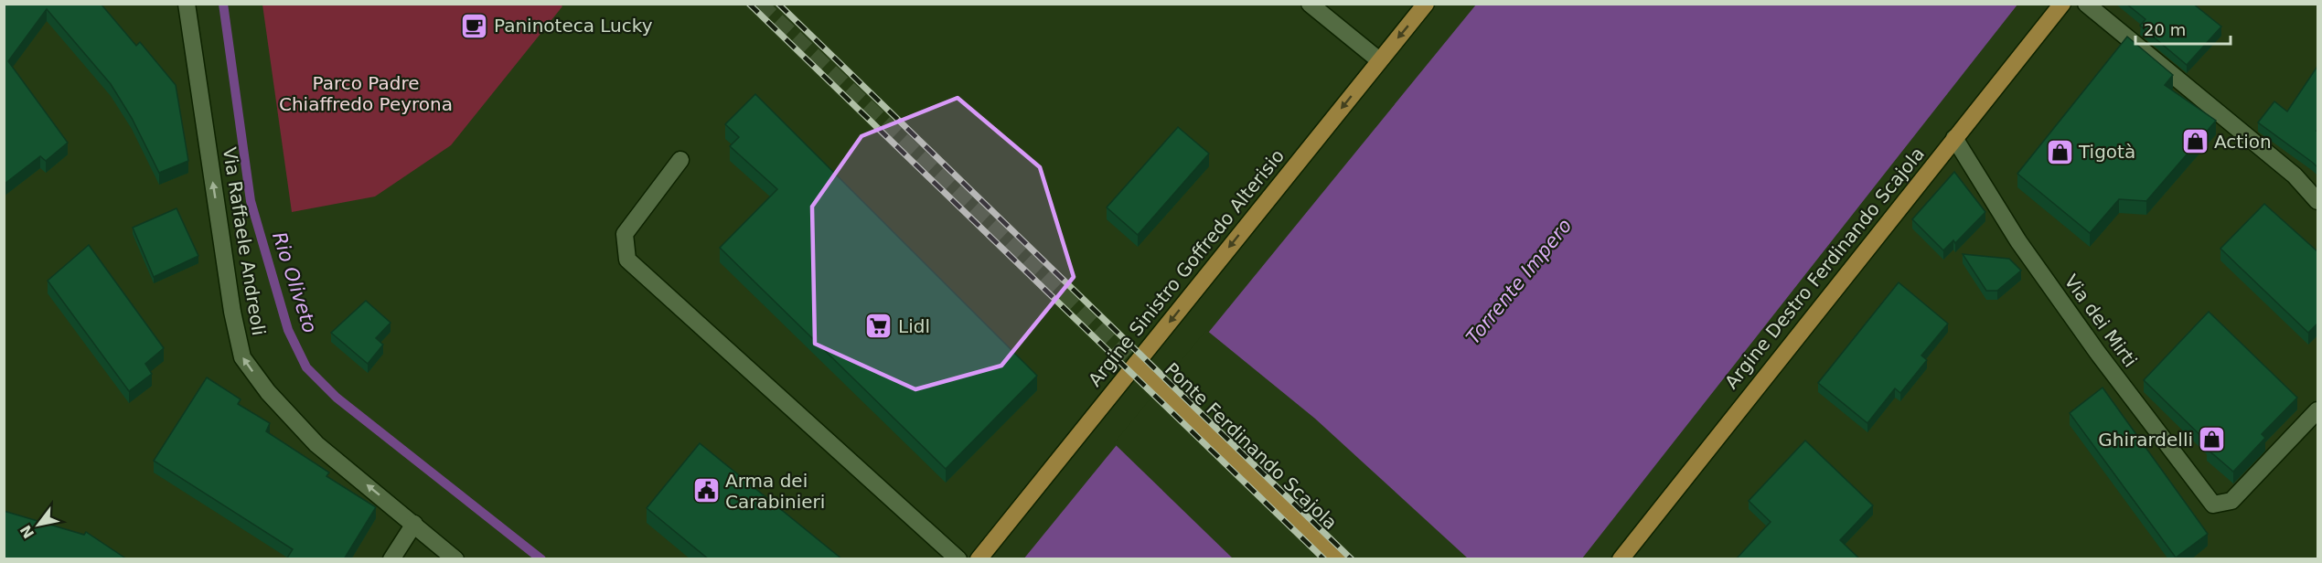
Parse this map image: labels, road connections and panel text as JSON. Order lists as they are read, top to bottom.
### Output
{
  "streets": {
    "main road": ["Argine Sinistro Goffredo Alterisio", "Argine Destro Ferdinando Scajola", "Ponte Ferdinando Scajola"],
    "street": ["Via Raffaele Andreoli", "Via dei Mirti"]
  },
  "crossings": [
    ["Argine Destro Ferdinando Scajola", "Via dei Mirti"]
  ],
  "one_way": ["Via Raffaele Andreoli", "Argine Sinistro Goffredo Alterisio"],
  "water": ["Torrente Impero", "Rio Oliveto"],
  "parks": ["Parco Padre Chiaffredo Peyrona"],
  "places": {
    "cafe": ["Paninoteca Lucky"],
    "shop": ["Action", "Tigotà", "Ghirardelli"],
    "supermarket": ["Lidl"],
    "public building": ["Arma dei Carabinieri"]
  },
  "scale_bar": "20 m",
  "north": "bottom left"
}
